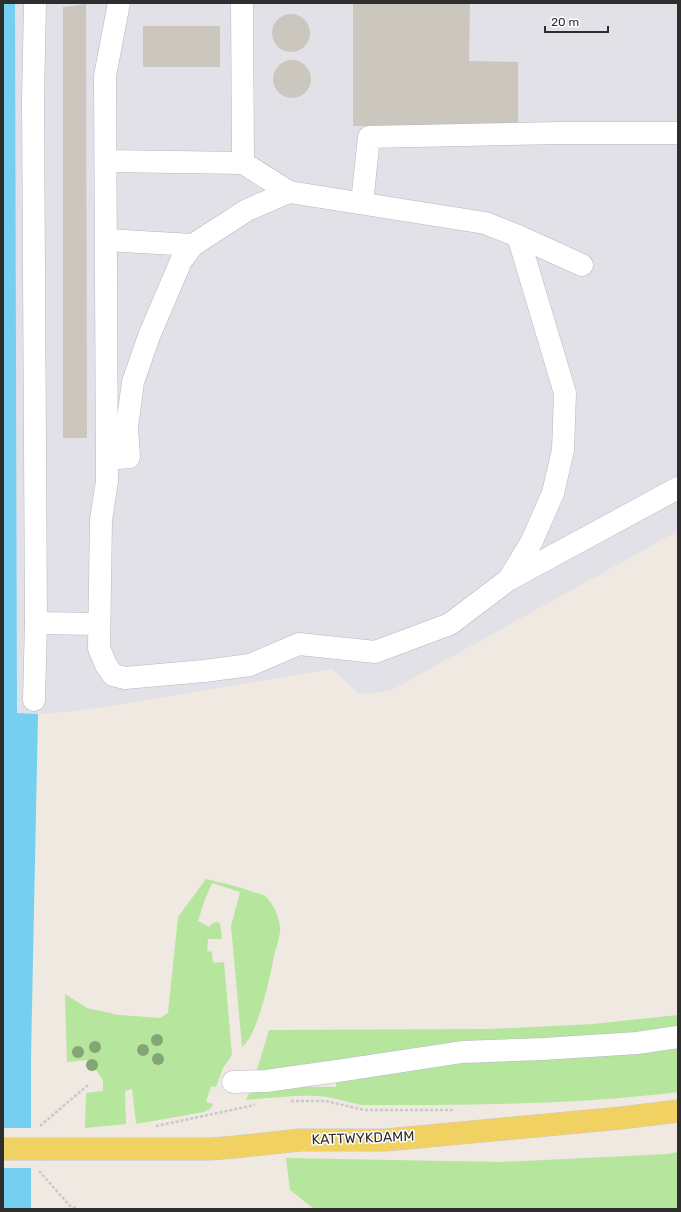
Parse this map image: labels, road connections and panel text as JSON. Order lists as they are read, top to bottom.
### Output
{
  "streets": {
    "main road": ["KATTWYKDAMM"]
  },
  "scale_bar": "20 m"
}
